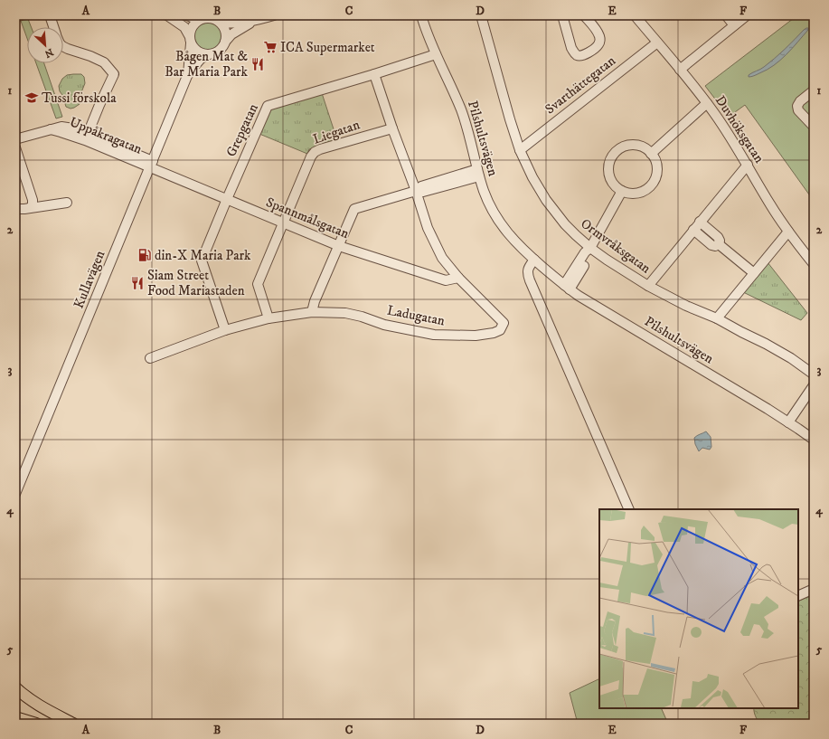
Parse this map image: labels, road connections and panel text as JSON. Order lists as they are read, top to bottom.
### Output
{
  "streets": {
    "street": [
      "Svarthättegatan",
      "Duvhöksgatan",
      "Grepgatan",
      "Liegatan",
      "Uppåkragatan",
      "Pilshultsvägen",
      "Spannmålsgatan",
      "Ormvråksgatan",
      "Kullavägen",
      "Ladugatan"
    ]
  },
  "crossings": [
    ["Svarthättegatan", "Duvhöksgatan"],
    ["Svarthättegatan", "Ormvråksgatan"],
    ["Grepgatan", "Pilshultsvägen"],
    ["Grepgatan", "Spannmålsgatan"],
    ["Grepgatan", "Ladugatan"],
    ["Liegatan", "Spannmålsgatan"],
    ["Liegatan", "Ladugatan"],
    ["Uppåkragatan", "Spannmålsgatan"],
    ["Uppåkragatan", "Kullavägen"],
    ["Spannmålsgatan", "Kullavägen"],
    ["Spannmålsgatan", "Ladugatan"]
  ],
  "places": {
    "supermarket": ["ICA Supermarket"],
    "restaurant": ["Bågen Mat & Bar Maria Park", "Siam Street Food Mariastaden"],
    "school or university": ["Tussi förskola"],
    "fuel station": ["din-X Maria Park"]
  },
  "north": "bottom right",
  "grid": {
    "columns": [
      "A",
      "B",
      "C",
      "D",
      "E",
      "F"
    ],
    "rows": [
      "1",
      "2",
      "3",
      "4",
      "5"
    ]
  }
}
